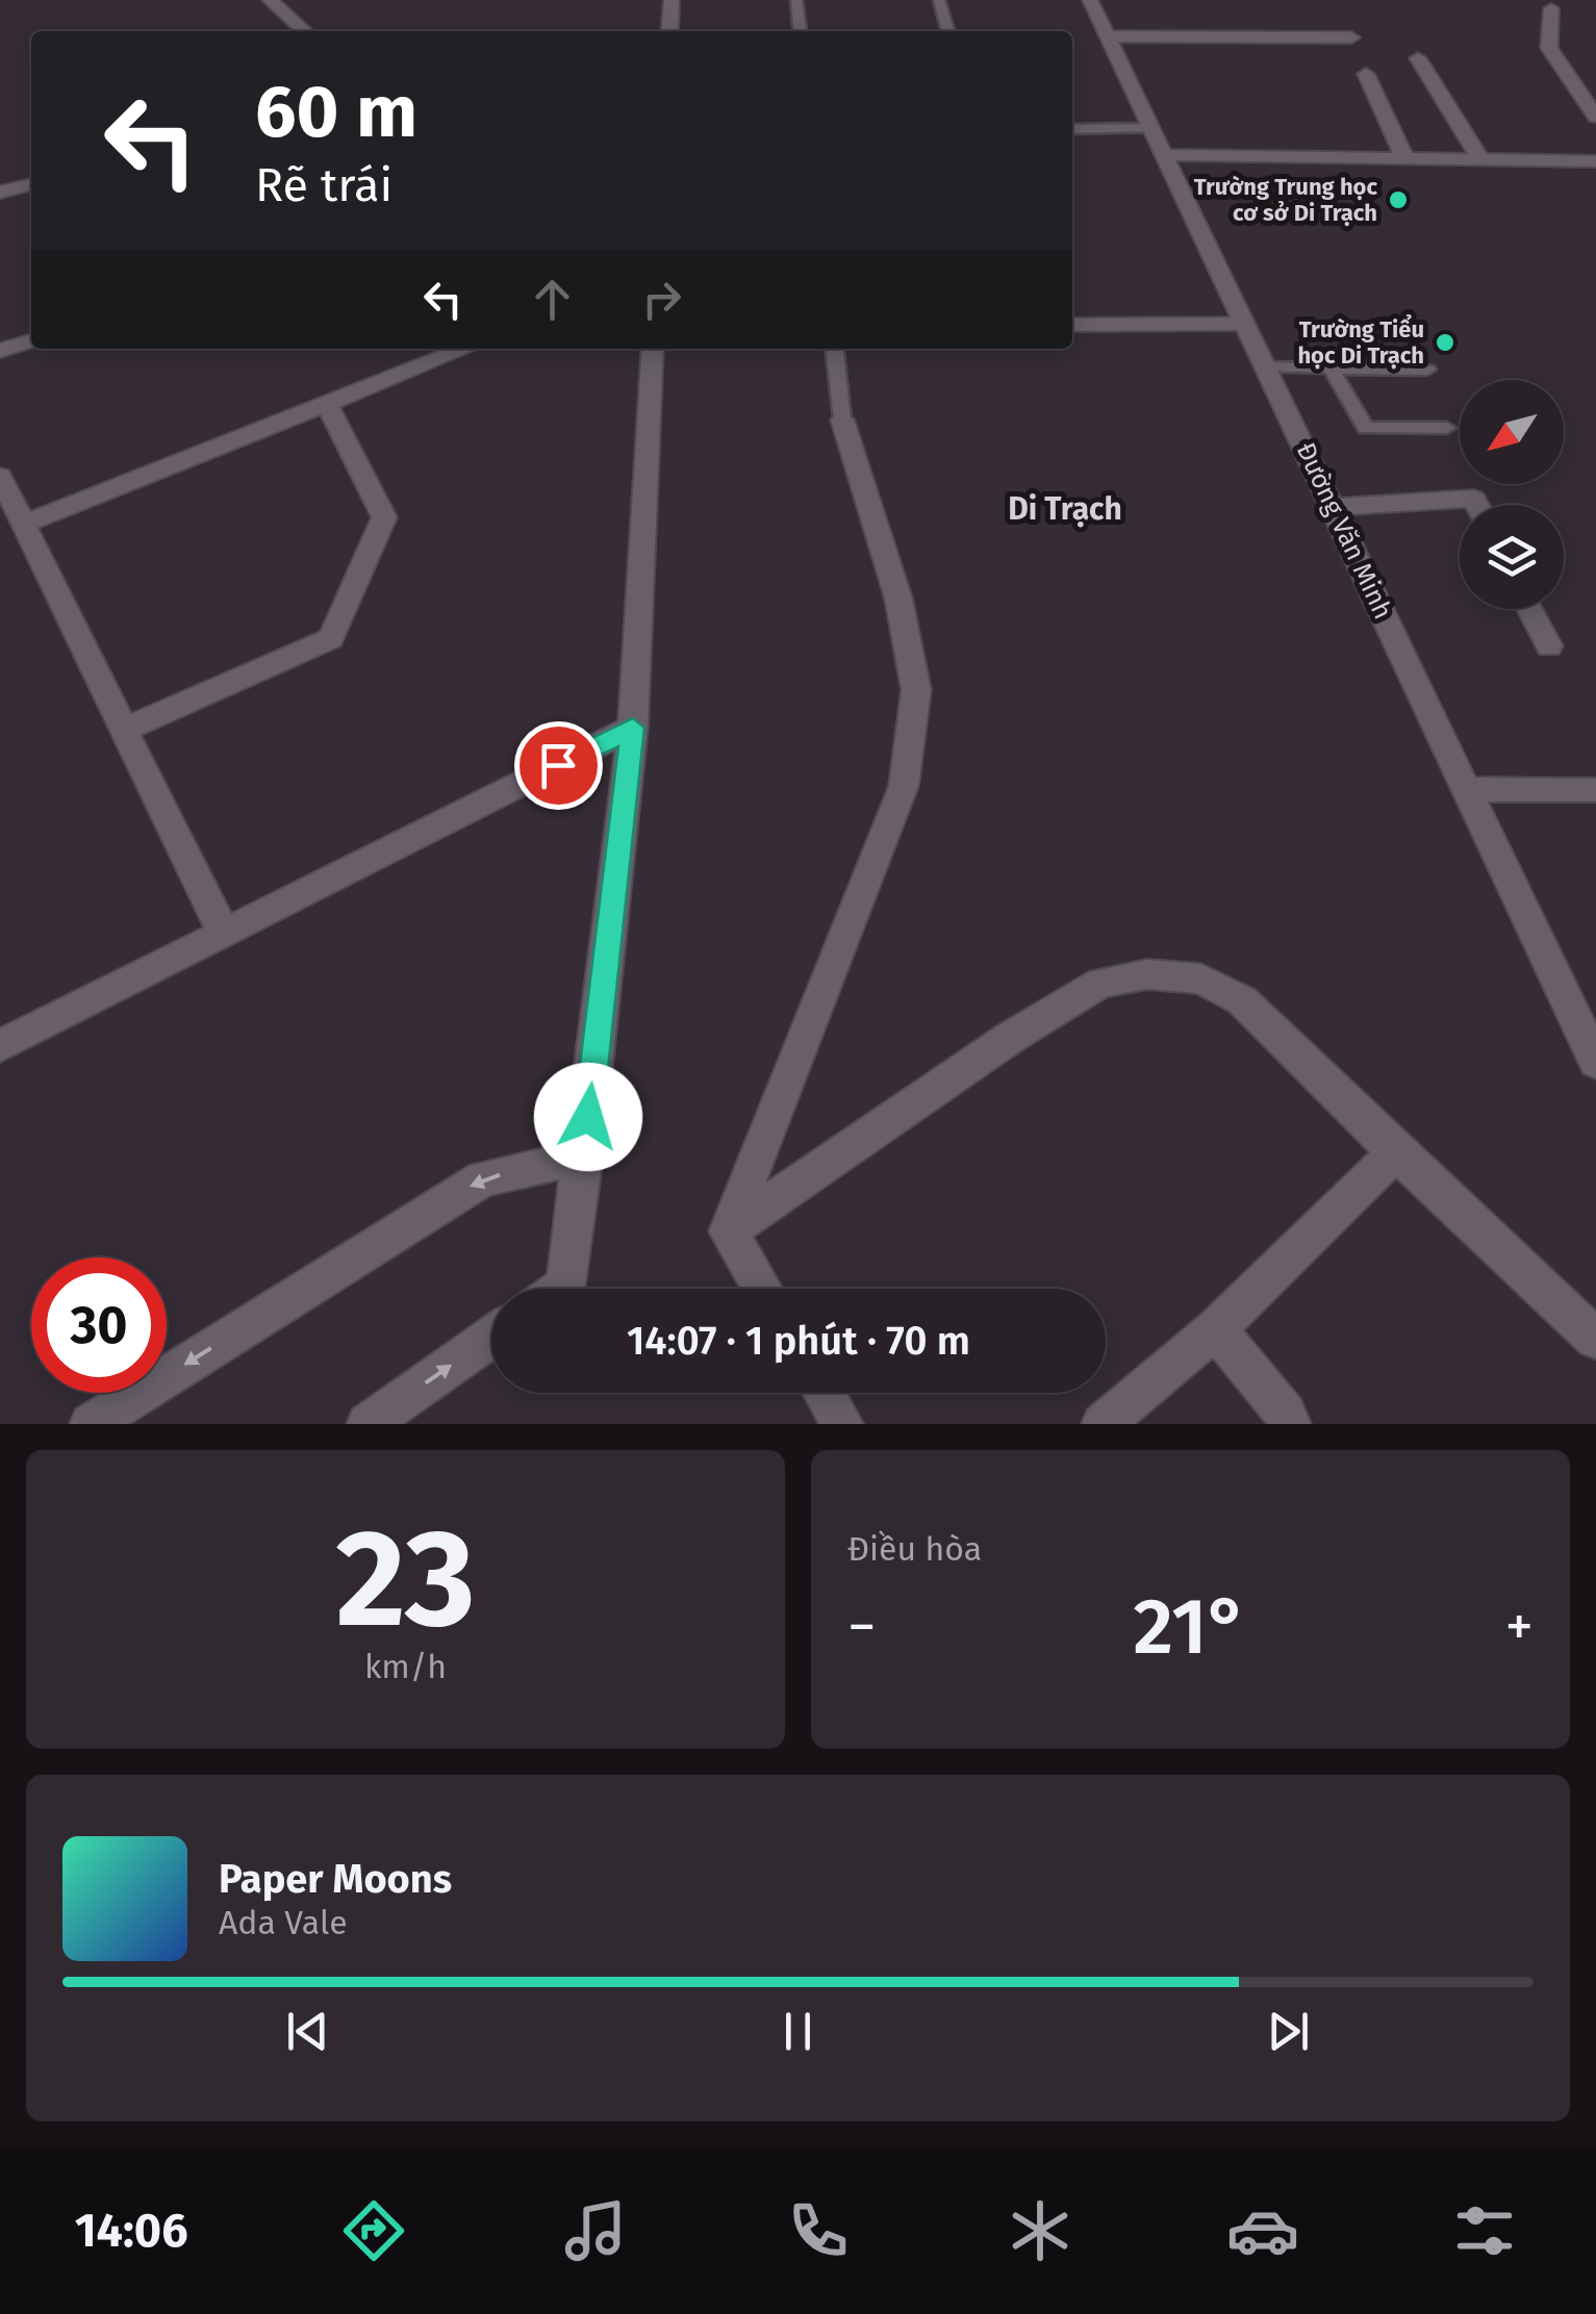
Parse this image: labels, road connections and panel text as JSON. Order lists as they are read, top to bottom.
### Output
{
  "streets": {
    "street": ["Đường Văn Minh"]
  },
  "districts": ["Di Trạch"],
  "places": ["Trường Trung học cơ sở Di Trạch", "Trường Tiểu học Di Trạch"],
  "north": "bottom left",
  "page": {
    "turn": ["60 m", "Rẽ trái"],
    "limit": "30",
    "trip": "14:07 · 1 phút · 70 m",
    "tile": [
      ["23", "km/h"],
      "Điều hòa"
    ],
    "heat": ["−", "21°", "+"],
    "song": ["Paper Moons", "Ada Vale"],
    "tabs": "14:06"
  }
}
